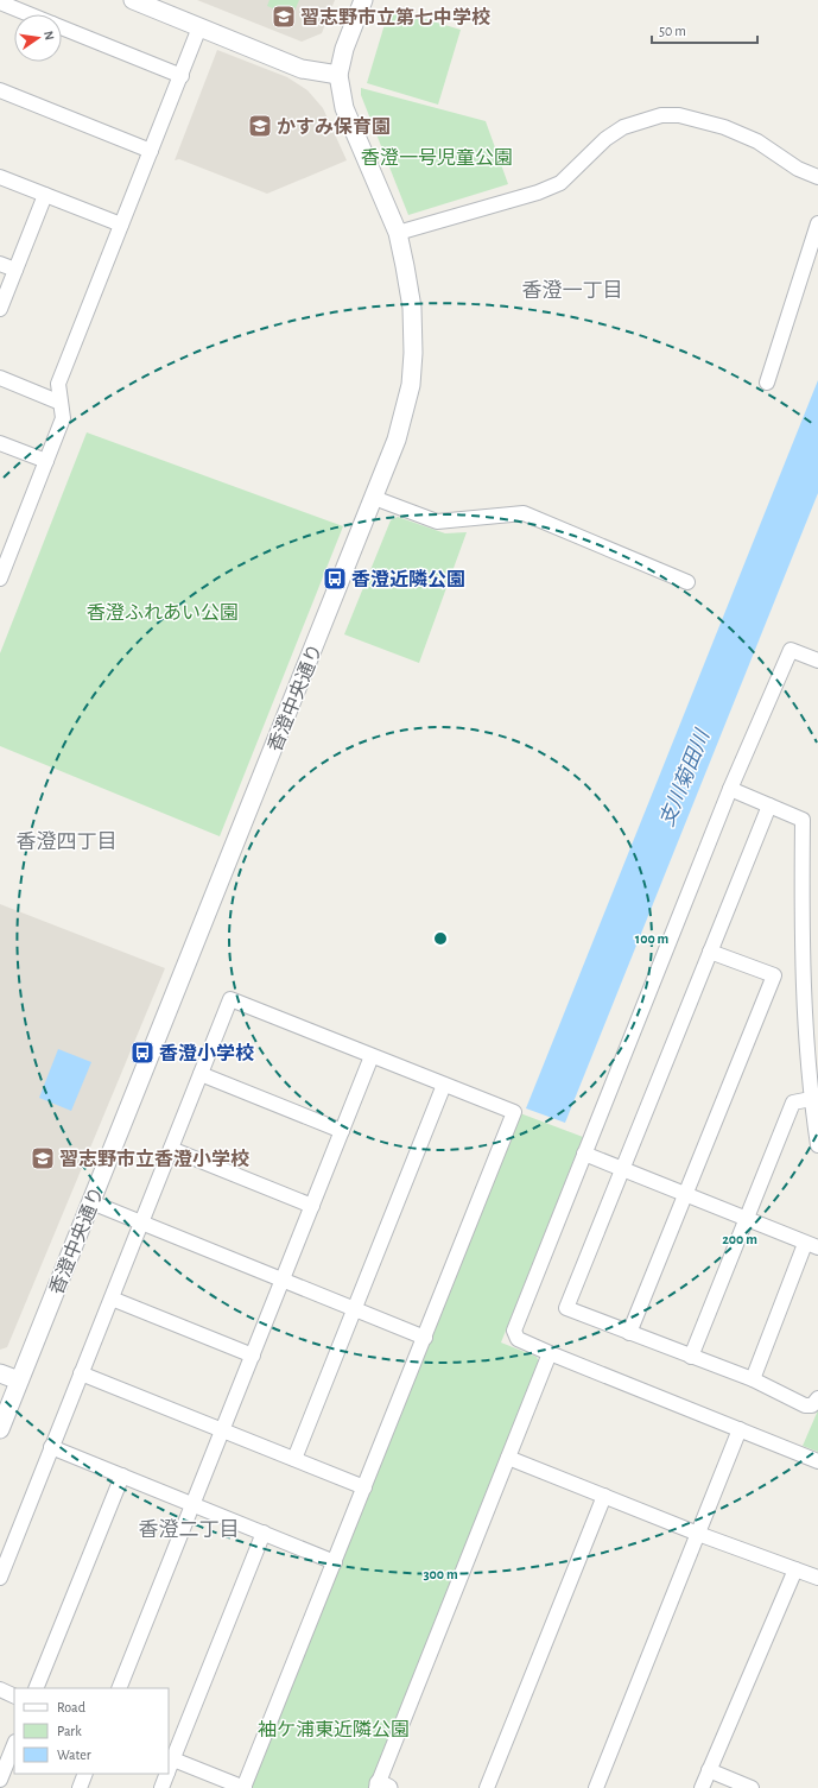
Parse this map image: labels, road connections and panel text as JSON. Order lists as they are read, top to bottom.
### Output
{
  "streets": {
    "street": ["香澄中央通り"]
  },
  "districts": ["香澄一丁目", "香澄四丁目", "香澄二丁目"],
  "water": ["支川菊田川"],
  "parks": ["香澄一号児童公園", "香澄ふれあい公園", "袖ケ浦東近隣公園"],
  "places": {
    "school or university": ["習志野市立第七中学校", "かすみ保育園", "習志野市立香澄小学校"],
    "bus stop": ["香澄近隣公園", "香澄小学校"]
  },
  "legend": ["Road", "Park", "Water"],
  "scale_bar": "50 m",
  "north": "right",
  "rings": ["100 m", "200 m", "300 m"]
}
